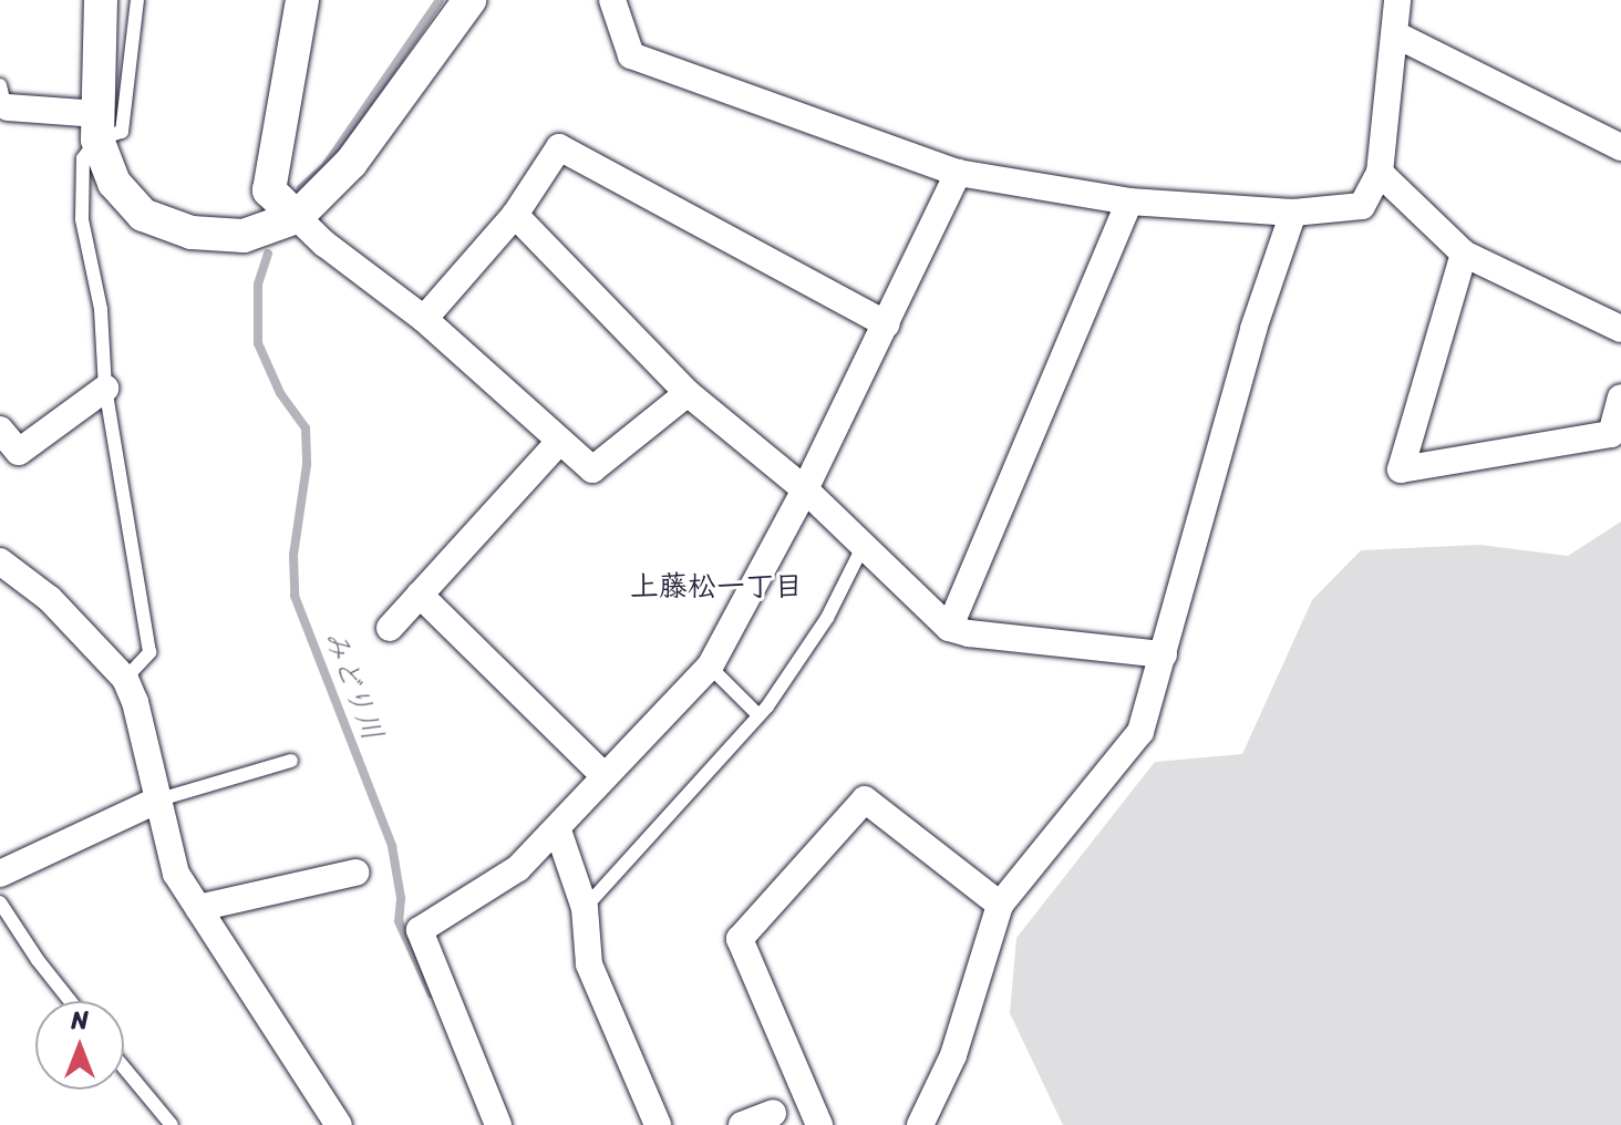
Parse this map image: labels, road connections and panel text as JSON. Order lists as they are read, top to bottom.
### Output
{
  "districts": ["上藤松一丁目"],
  "water": ["みどり川"],
  "north": "top"
}
